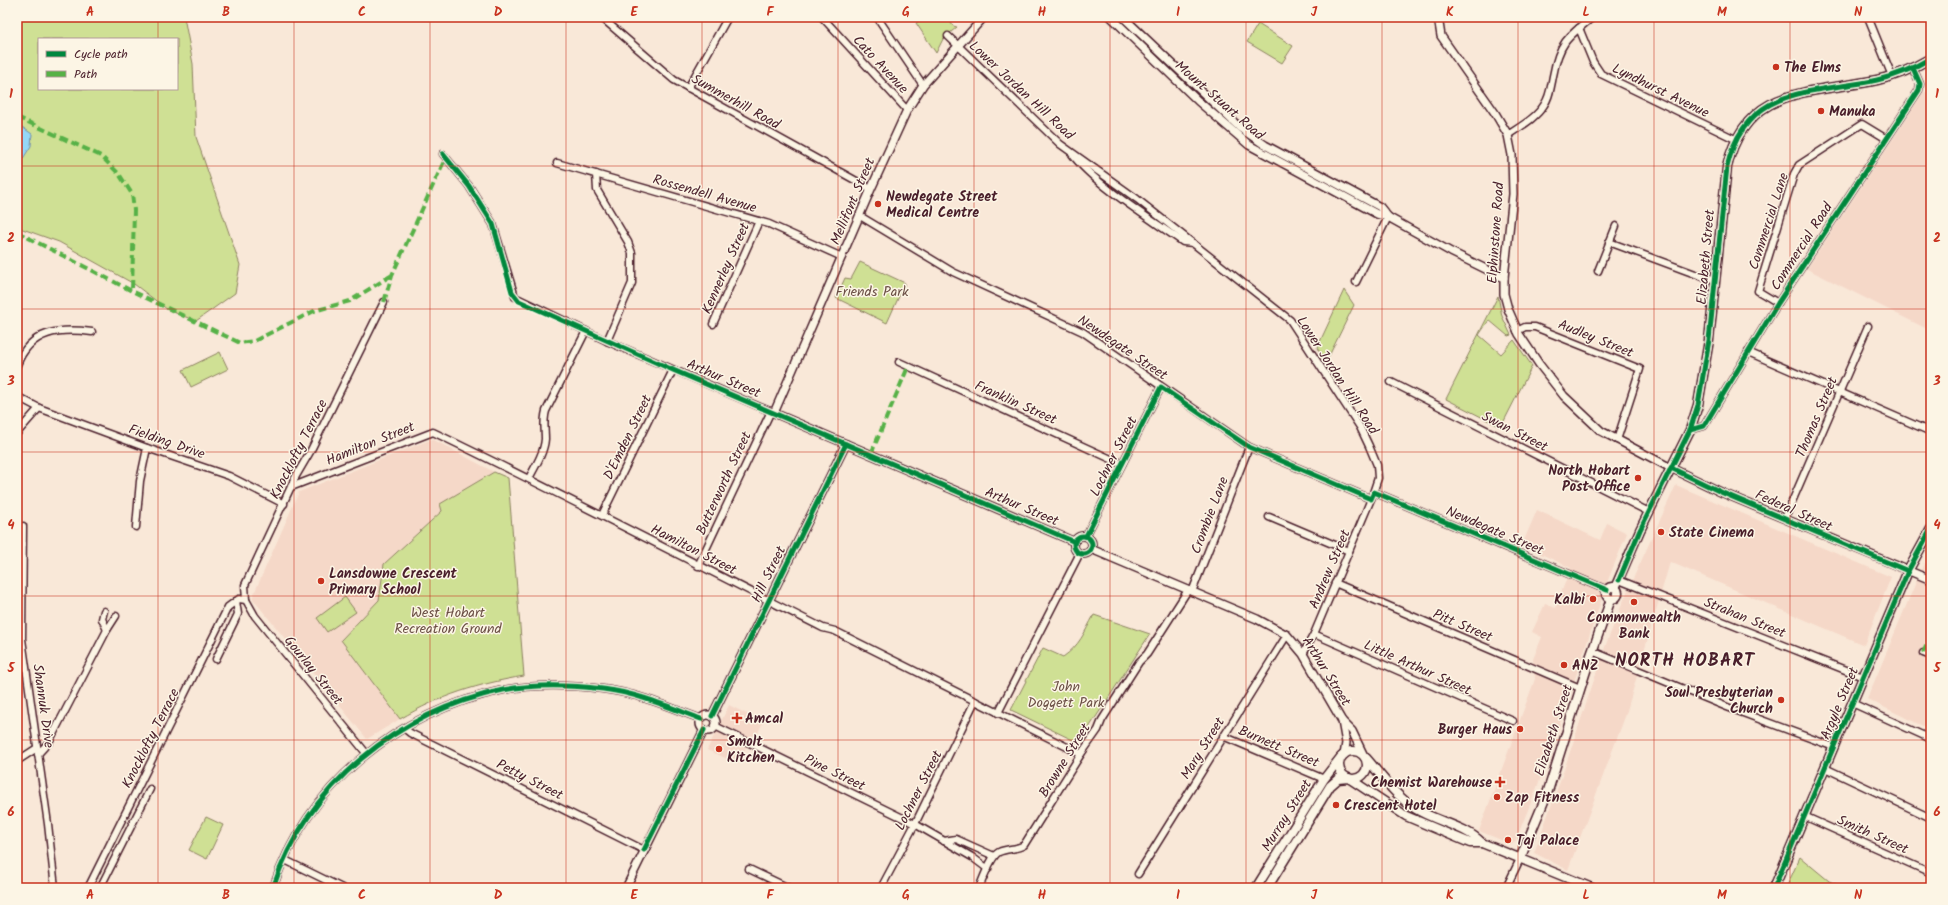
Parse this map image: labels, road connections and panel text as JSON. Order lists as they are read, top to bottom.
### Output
{
  "streets": {
    "main road": ["Elizabeth Street", "Argyle Street", "Murray Street"],
    "street": [
      "Cato Avenue",
      "Lower Jordan Hill Road",
      "Lyndhurst Avenue",
      "Mount Stuart Road",
      "Summerhill Road",
      "Rossendell Avenue",
      "Mellifont Street",
      "Commercial Lane",
      "Elphinstone Road",
      "Commercial Road",
      "Kennerley Street",
      "Audley Street",
      "Newdegate Street",
      "Arthur Street",
      "Franklin Street",
      "Thomas Street",
      "Swan Street",
      "D'Emden Street",
      "Fielding Drive",
      "Hamilton Street",
      "Knocklofty Terrace",
      "Lochner Street",
      "Butterworth Street",
      "Federal Street",
      "Crombie Lane",
      "Andrew Street",
      "Hill Street",
      "Strahan Street",
      "Pitt Street",
      "Little Arthur Street",
      "Gourlay Street",
      "Shannuk Drive",
      "Burnett Street",
      "Mary Street",
      "Browne Street",
      "Pine Street",
      "Petty Street",
      "Smith Street"
    ]
  },
  "crossings": [
    ["Cato Avenue", "Mellifont Street"],
    ["Lower Jordan Hill Road", "Mellifont Street"],
    ["Lower Jordan Hill Road", "Newdegate Street"],
    ["Lower Jordan Hill Road", "Andrew Street"],
    ["Lyndhurst Avenue", "Elizabeth Street"],
    ["Mount Stuart Road", "Elphinstone Road"],
    ["Summerhill Road", "Mellifont Street"],
    ["Rossendell Avenue", "Mellifont Street"],
    ["Rossendell Avenue", "Kennerley Street"],
    ["Mellifont Street", "Newdegate Street"],
    ["Mellifont Street", "Arthur Street"],
    ["Mellifont Street", "Butterworth Street"],
    ["Commercial Lane", "Commercial Road"],
    ["Elphinstone Road", "Elizabeth Street"],
    ["Elphinstone Road", "Audley Street"],
    ["Elphinstone Road", "Federal Street"],
    ["Commercial Road", "Elizabeth Street"],
    ["Elizabeth Street", "Newdegate Street"],
    ["Elizabeth Street", "Swan Street"],
    ["Elizabeth Street", "Federal Street"],
    ["Elizabeth Street", "Strahan Street"],
    ["Elizabeth Street", "Pitt Street"],
    ["Newdegate Street", "Lochner Street"],
    ["Newdegate Street", "Crombie Lane"],
    ["Newdegate Street", "Andrew Street"],
    ["Arthur Street", "D'Emden Street"],
    ["Arthur Street", "Lochner Street"],
    ["Arthur Street", "Butterworth Street"],
    ["Arthur Street", "Crombie Lane"],
    ["Arthur Street", "Andrew Street"],
    ["Arthur Street", "Hill Street"],
    ["Arthur Street", "Mary Street"],
    ["Arthur Street", "Browne Street"],
    ["Arthur Street", "Murray Street"],
    ["Franklin Street", "Lochner Street"],
    ["Thomas Street", "Federal Street"],
    ["D'Emden Street", "Hamilton Street"],
    ["Fielding Drive", "Knocklofty Terrace"],
    ["Hamilton Street", "Knocklofty Terrace"],
    ["Hamilton Street", "Lochner Street"],
    ["Hamilton Street", "Butterworth Street"],
    ["Hamilton Street", "Hill Street"],
    ["Hamilton Street", "Browne Street"],
    ["Knocklofty Terrace", "Gourlay Street"],
    ["Lochner Street", "Pine Street"],
    ["Federal Street", "Argyle Street"],
    ["Crombie Lane", "Browne Street"],
    ["Andrew Street", "Pitt Street"],
    ["Andrew Street", "Little Arthur Street"],
    ["Hill Street", "Pine Street"],
    ["Strahan Street", "Argyle Street"],
    ["Argyle Street", "Smith Street"],
    ["Burnett Street", "Mary Street"],
    ["Burnett Street", "Murray Street"],
    ["Browne Street", "Pine Street"]
  ],
  "districts": ["NORTH HOBART"],
  "parks": ["Friends Park", "West Hobart Recreation Ground", "John Doggett Park"],
  "places": {
    "other": [
      "The Elms",
      "Manuka",
      "Newdegate Street Medical Centre",
      "North Hobart Post Office",
      "State Cinema",
      "Lansdowne Crescent Primary School",
      "Kalbi",
      "Commonwealth Bank",
      "ANZ",
      "Soul Presbyterian Church",
      "Burger Haus",
      "Smolt Kitchen",
      "Zap Fitness",
      "Crescent Hotel",
      "Taj Palace"
    ],
    "health": ["Amcal", "Chemist Warehouse"]
  },
  "legend": ["Cycle path", "Path"],
  "grid": {
    "columns": [
      "A",
      "B",
      "C",
      "D",
      "E",
      "F",
      "G",
      "H",
      "I",
      "J",
      "K",
      "L",
      "M",
      "N"
    ],
    "rows": [
      "1",
      "2",
      "3",
      "4",
      "5",
      "6"
    ]
  }
}
